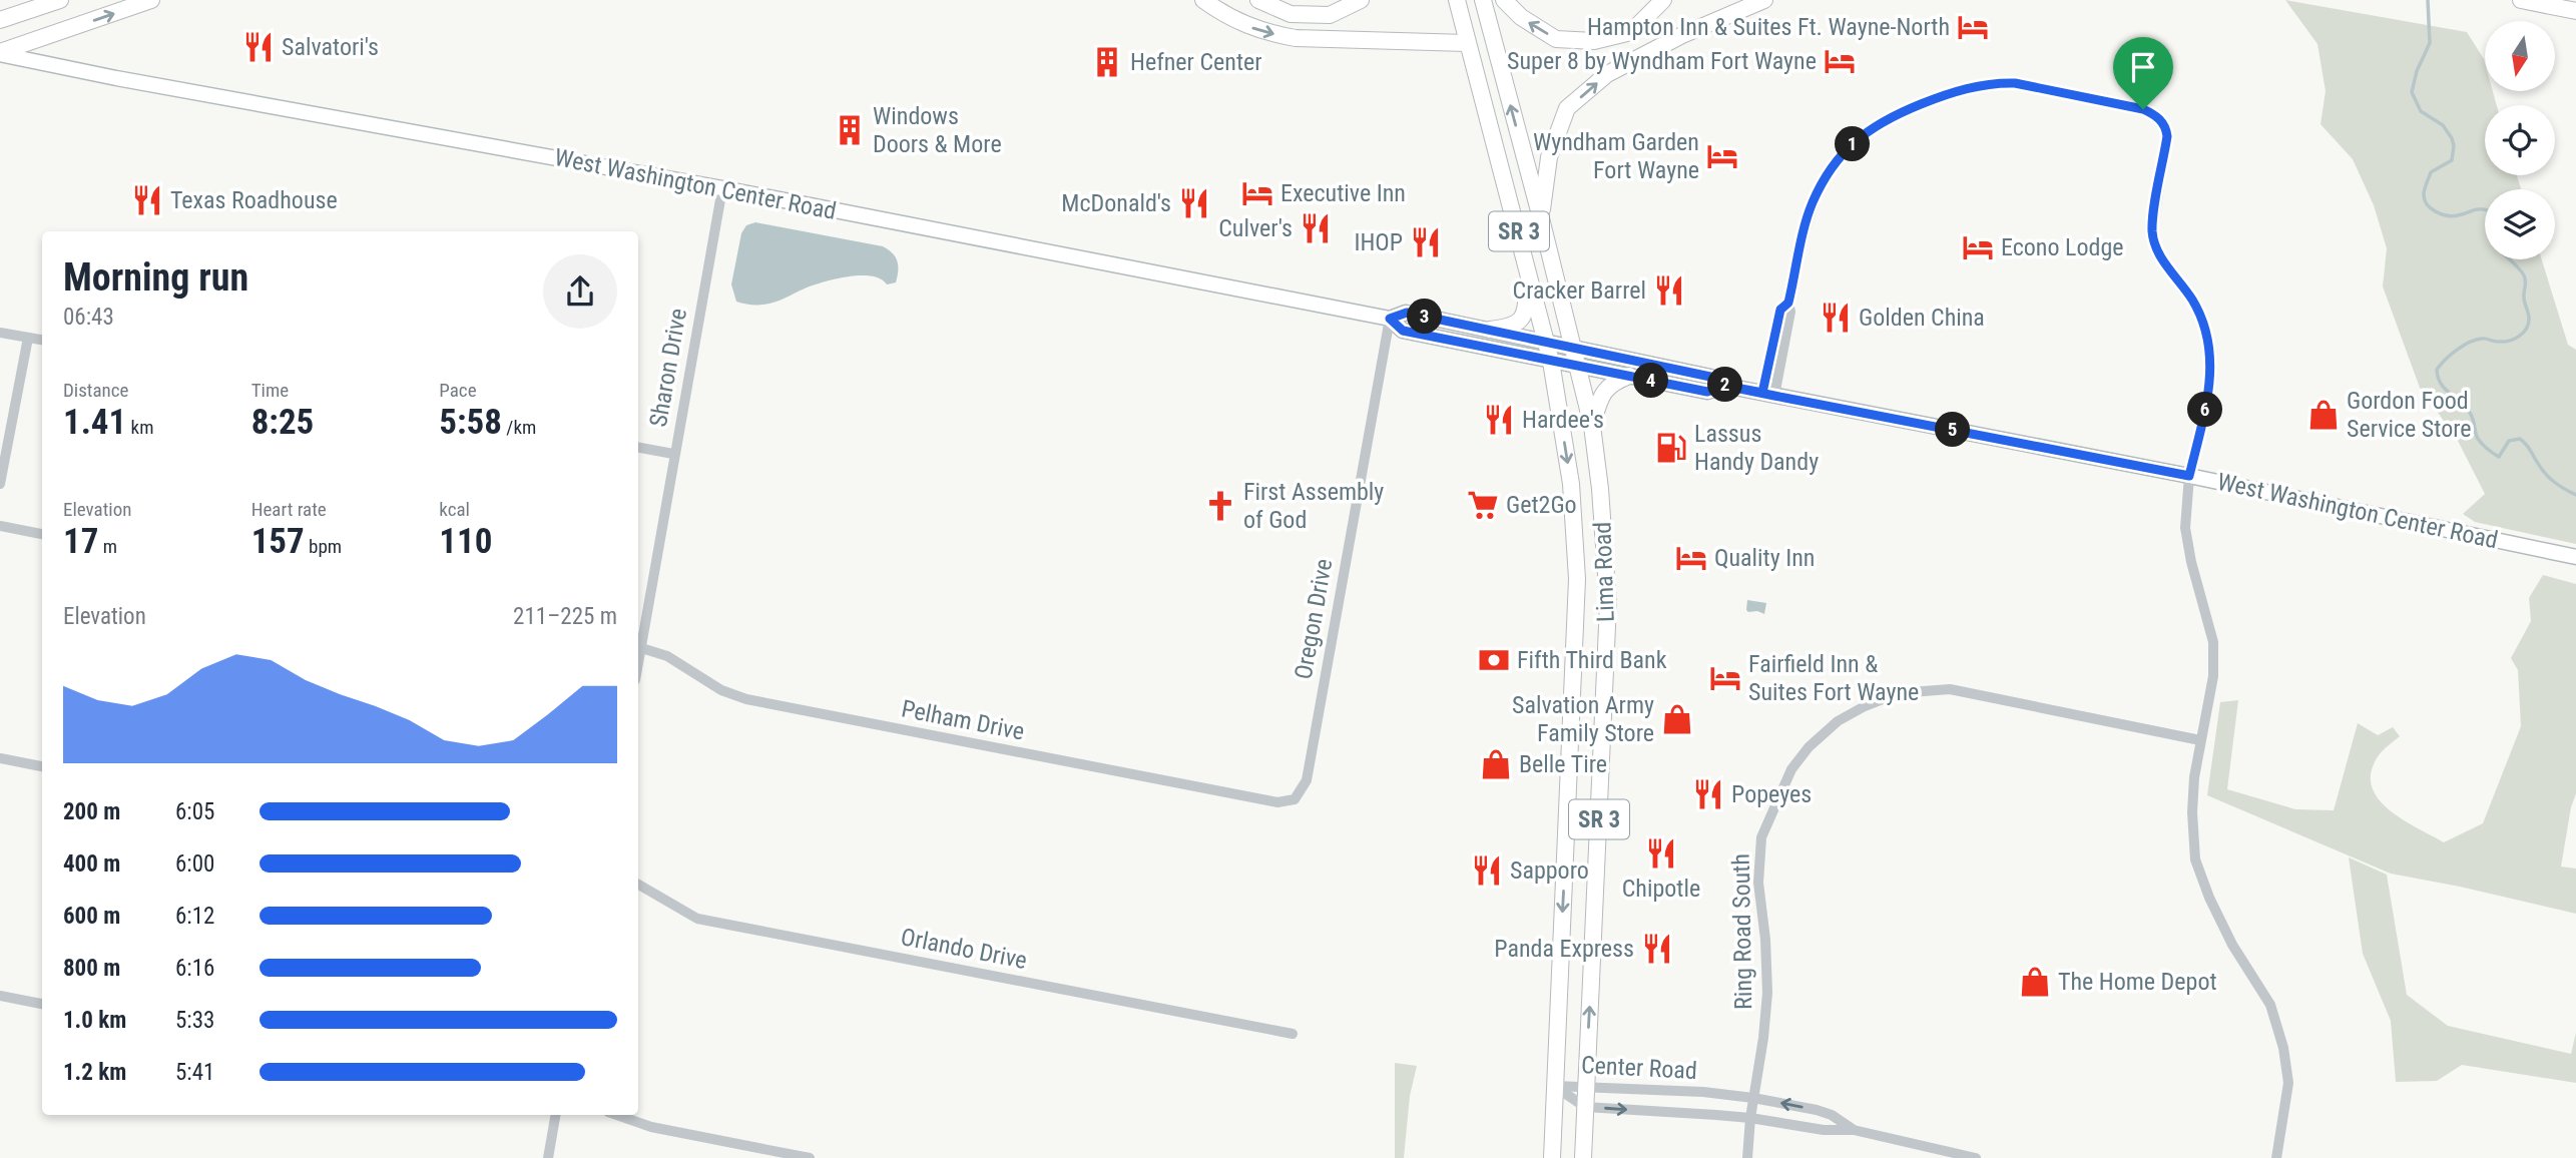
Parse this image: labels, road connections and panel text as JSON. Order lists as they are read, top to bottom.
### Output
{
  "streets": {
    "highway": ["SR 3", "Lima Road"],
    "main road": ["West Washington Center Road"],
    "street": [
      "Sharon Drive",
      "Oregon Drive",
      "Pelham Drive",
      "Ring Road South",
      "Orlando Drive",
      "Center Road"
    ]
  },
  "crossings": [
    ["West Washington Center Road", "Sharon Drive"],
    ["West Washington Center Road", "Lima Road"],
    ["West Washington Center Road", "Oregon Drive"],
    ["Lima Road", "Center Road"],
    ["Oregon Drive", "Pelham Drive"],
    ["Ring Road South", "Center Road"]
  ],
  "places": {
    "hotel": [
      "Hampton Inn & Suites Ft. Wayne-North",
      "Super 8 by Wyndham Fort Wayne",
      "Wyndham Garden Fort Wayne",
      "Executive Inn",
      "Econo Lodge",
      "Quality Inn",
      "Fairfield Inn & Suites Fort Wayne"
    ],
    "restaurant": [
      "Salvatori's",
      "Texas Roadhouse",
      "McDonald's",
      "Culver's",
      "IHOP",
      "Cracker Barrel",
      "Golden China",
      "Hardee's",
      "Popeyes",
      "Chipotle",
      "Sapporo",
      "Panda Express"
    ],
    "building": ["Hefner Center", "Windows Doors & More"],
    "shop": [
      "Gordon Food Service Store",
      "Salvation Army Family Store",
      "Belle Tire",
      "The Home Depot"
    ],
    "fuel station": ["Lassus Handy Dandy"],
    "supermarket": ["Get2Go"],
    "church": ["First Assembly of God"],
    "bank": ["Fifth Third Bank"]
  },
  "north": "bottom",
  "page": {
    "pins": [
      "1",
      "3",
      "4",
      "2",
      "6",
      "5"
    ],
    "heading": ["Morning run", "06:43"],
    "stats": [
      ["Distance", "1.41 km"],
      ["Time", "8:25"],
      ["Pace", "5:58 /km"],
      ["Elevation", "17 m"],
      ["Heart rate", "157 bpm"],
      ["kcal", "110"]
    ],
    "chart": ["Elevation", "211–225 m"],
    "list": [
      {
        "name": "200 m",
        "note": "6:05"
      },
      {
        "name": "400 m",
        "note": "6:00"
      },
      {
        "name": "600 m",
        "note": "6:12"
      },
      {
        "name": "800 m",
        "note": "6:16"
      },
      {
        "name": "1.0 km",
        "note": "5:33"
      },
      {
        "name": "1.2 km",
        "note": "5:41"
      }
    ]
  }
}
